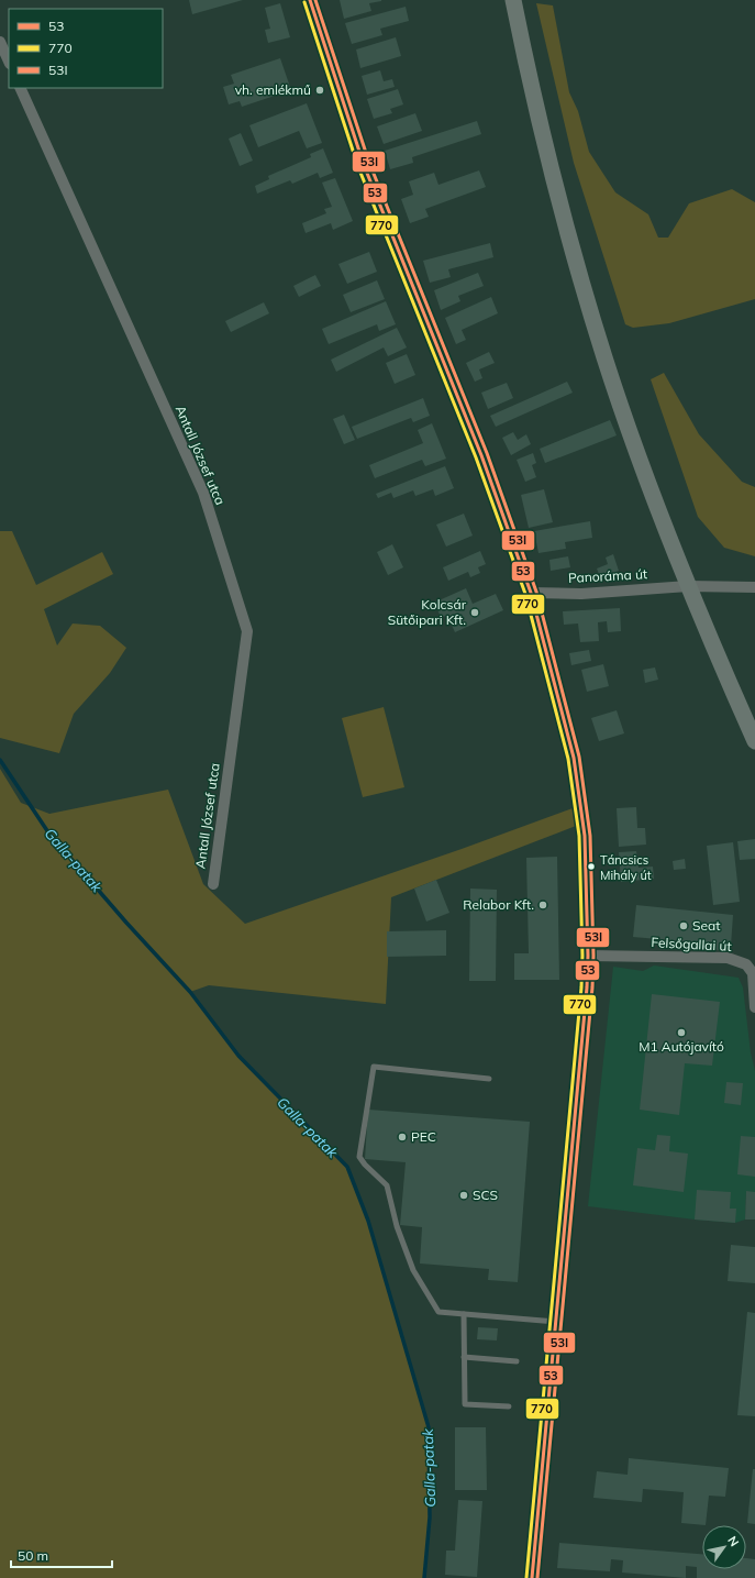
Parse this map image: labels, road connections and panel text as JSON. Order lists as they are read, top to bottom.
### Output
{
  "streets": {
    "street": ["Antall József utca", "Panoráma út", "Felsőgallai út"]
  },
  "water": ["Galla-patak"],
  "places": [
    "vh. emlékmű",
    "Kolcsár Sütőipari Kft.",
    "Táncsics Mihály út",
    "Relabor Kft.",
    "Seat",
    "M1 Autójavító",
    "PEC",
    "SCS"
  ],
  "lines": ["transit line 53", "transit line 53I", "transit line 770"],
  "legend": ["53", "770", "53I"],
  "scale_bar": "50 m",
  "north": "top right"
}
